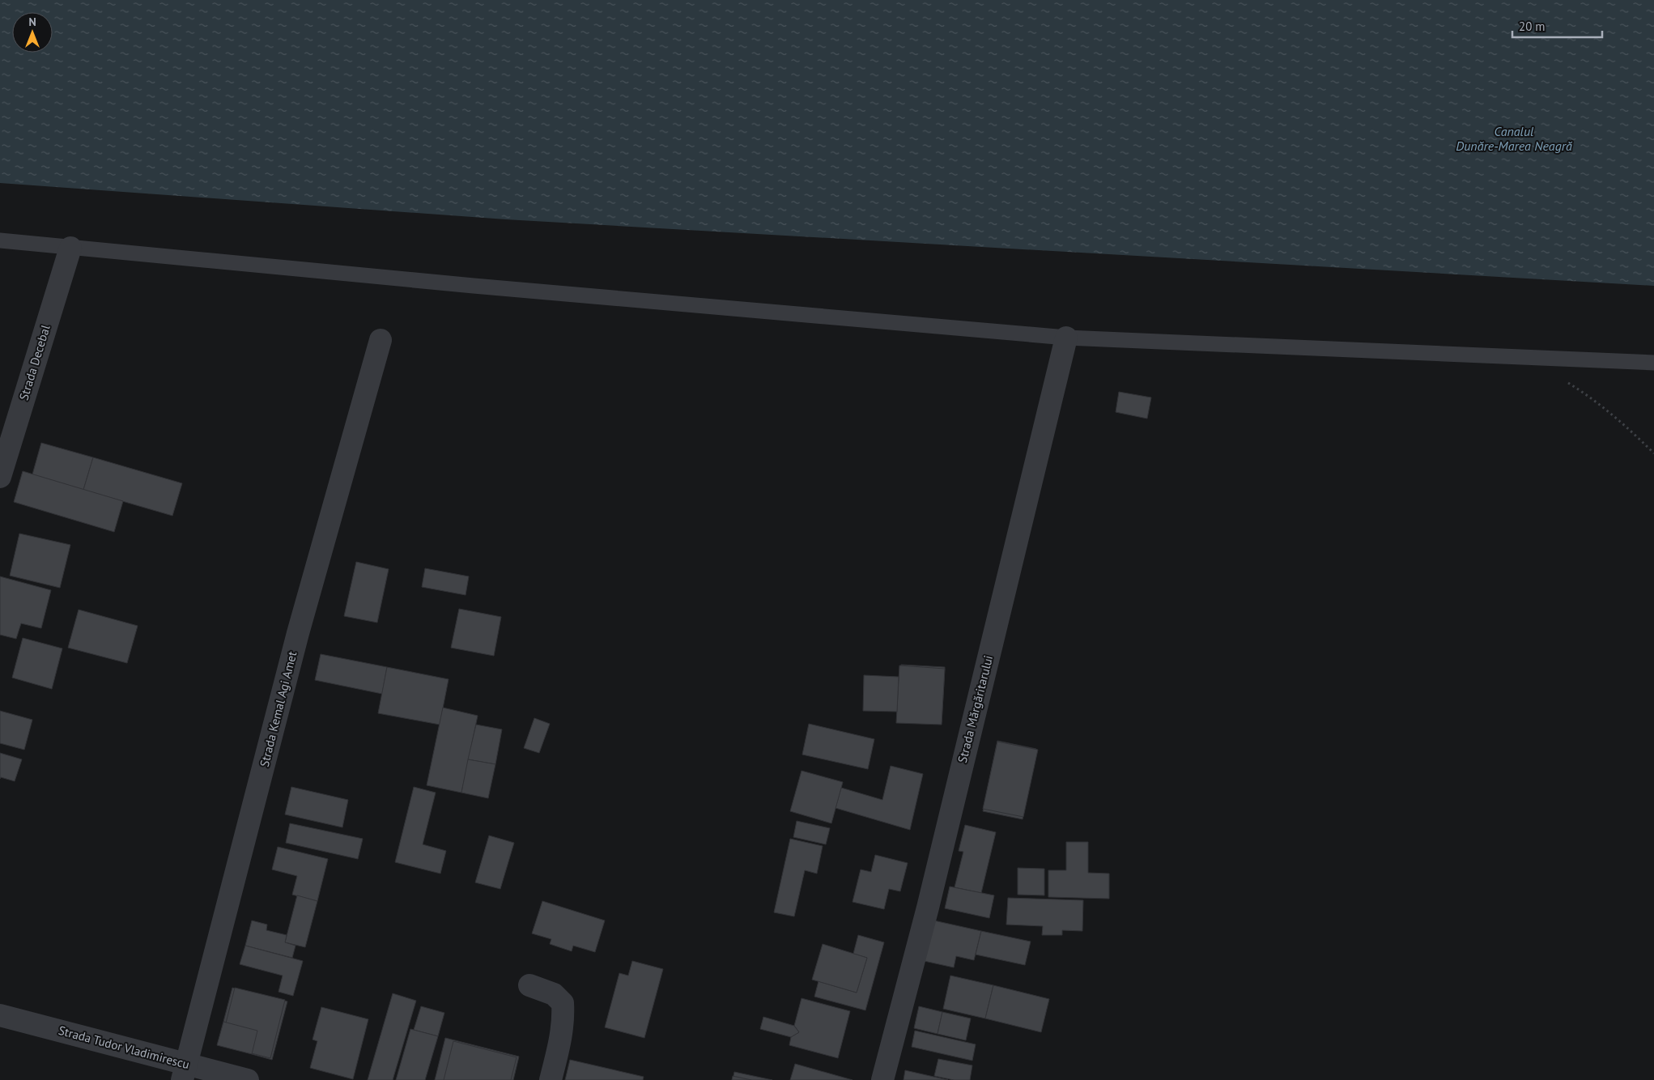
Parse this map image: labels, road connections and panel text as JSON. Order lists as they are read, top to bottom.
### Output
{
  "streets": {
    "street": [
      "Strada Decebal",
      "Strada Kemal Agi Amet",
      "Strada Mărgăritarului",
      "Strada Tudor Vladimirescu"
    ]
  },
  "crossings": [
    ["Strada Kemal Agi Amet", "Strada Tudor Vladimirescu"]
  ],
  "water": ["Canalul Dunăre-Marea Neagră"],
  "scale_bar": "20 m",
  "north": "top"
}
